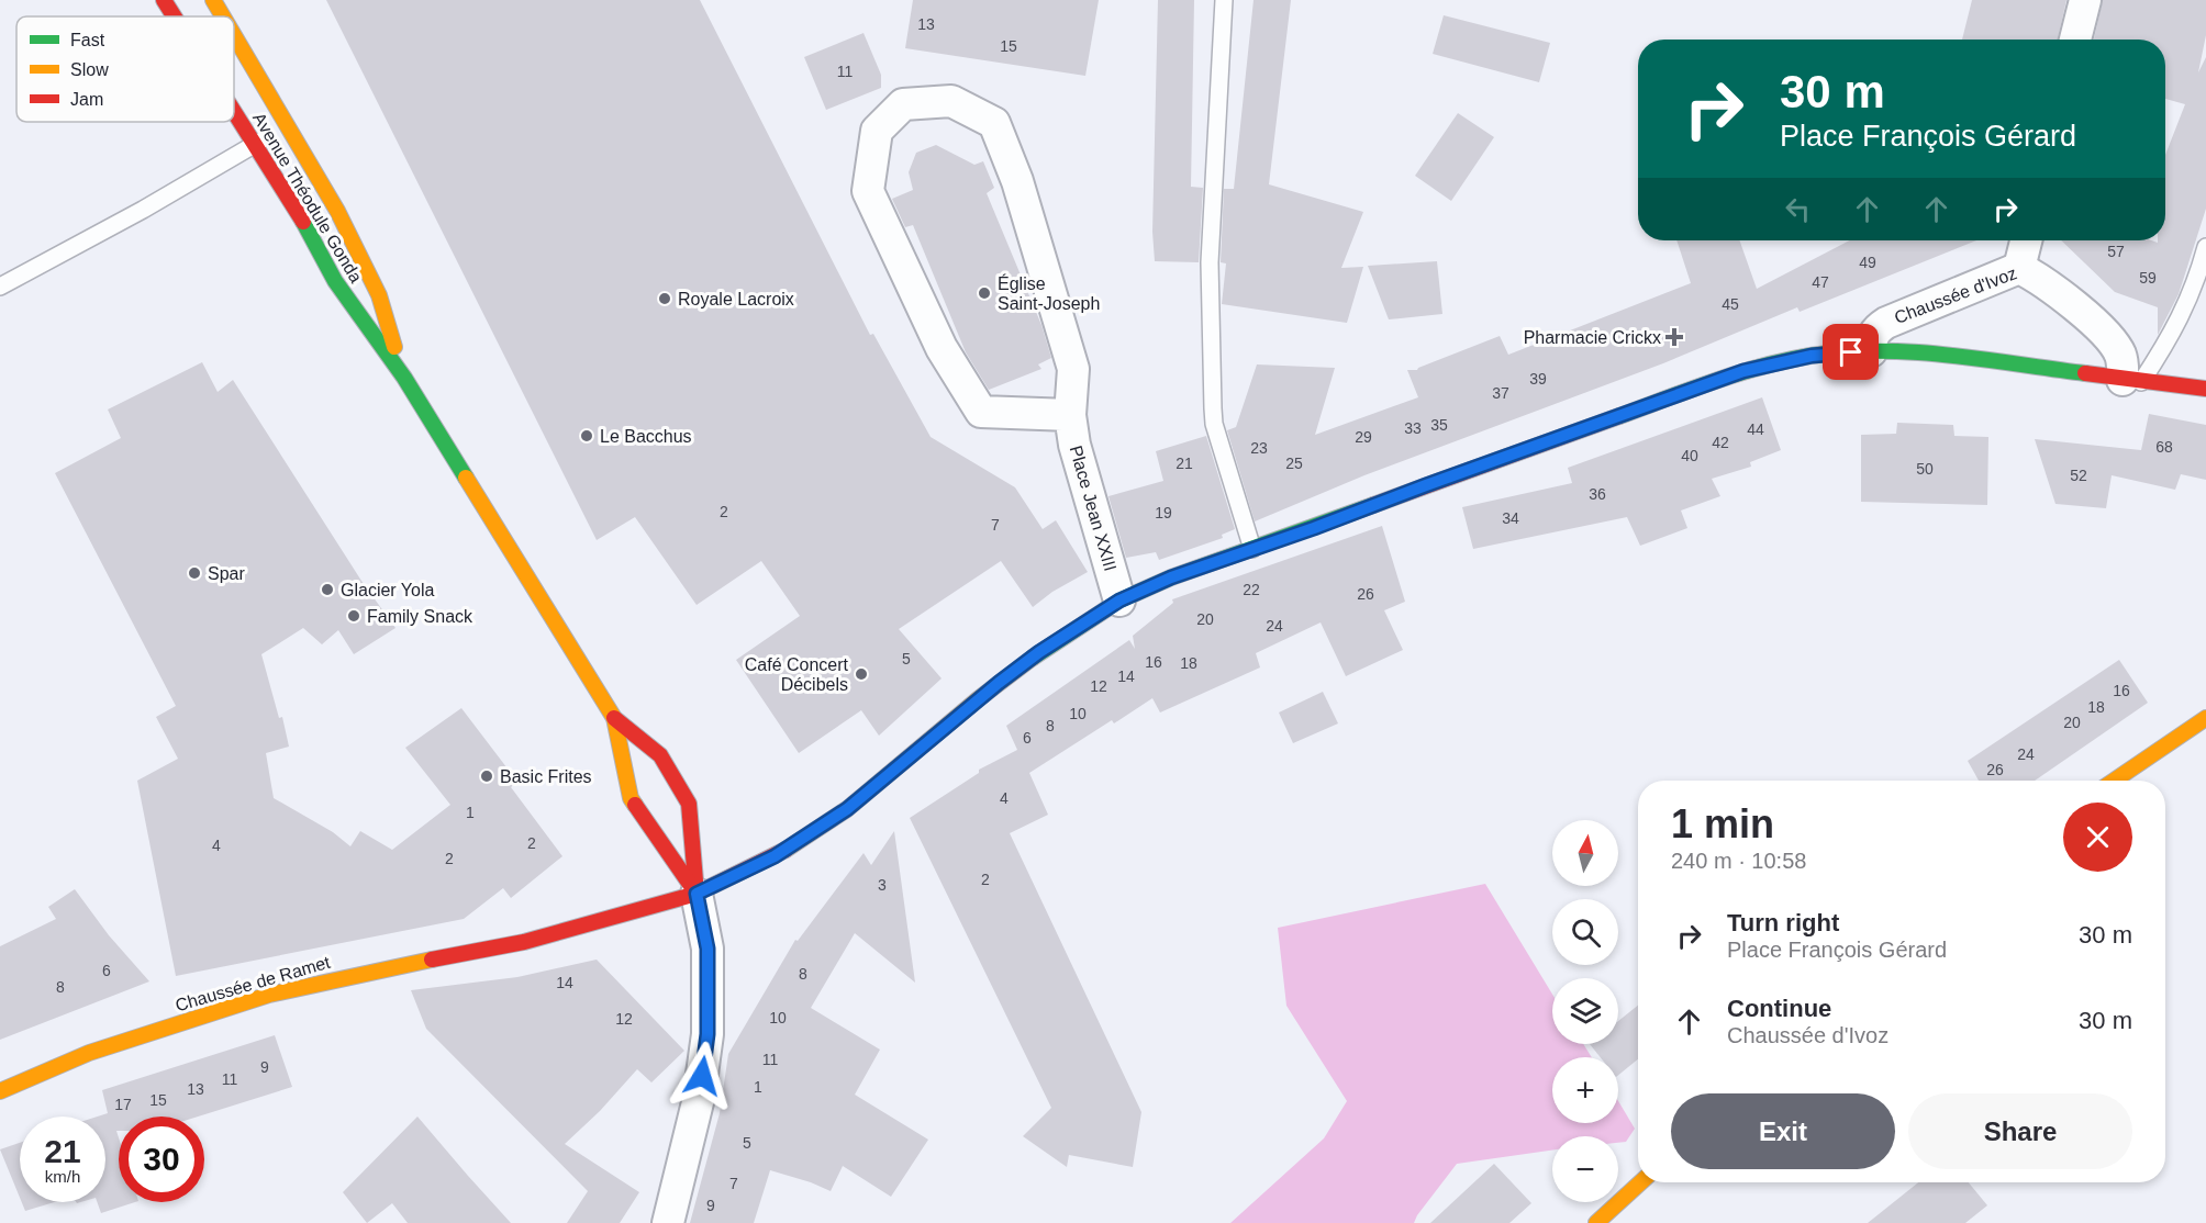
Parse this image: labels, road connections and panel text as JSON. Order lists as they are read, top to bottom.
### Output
{
  "streets": {
    "main road": ["Avenue Théodule Gonda", "Chaussée d'Ivoz", "Chaussée de Ramet"],
    "street": ["Place Jean XXIII"]
  },
  "crossings": [
    ["Avenue Théodule Gonda", "Chaussée d'Ivoz"],
    ["Avenue Théodule Gonda", "Chaussée de Ramet"],
    ["Chaussée d'Ivoz", "Place Jean XXIII"],
    ["Chaussée d'Ivoz", "Chaussée de Ramet"]
  ],
  "places": {
    "other": [
      "Église Saint-Joseph",
      "Royale Lacroix",
      "Le Bacchus",
      "Spar",
      "Glacier Yola",
      "Family Snack",
      "Café Concert Décibels",
      "Basic Frites"
    ],
    "health": ["Pharmacie Crickx"]
  },
  "house_numbers": [
    "13",
    "15",
    "11",
    "57",
    "49",
    "59",
    "47",
    "45",
    "39",
    "37",
    "35",
    "33",
    "44",
    "29",
    "42",
    "68",
    "23",
    "40",
    "21",
    "25",
    "50",
    "52",
    "36",
    "2",
    "19",
    "34",
    "7",
    "22",
    "26",
    "20",
    "24",
    "5",
    "16",
    "18",
    "14",
    "12",
    "16",
    "18",
    "10",
    "20",
    "8",
    "6",
    "24",
    "26",
    "4",
    "1",
    "2",
    "4",
    "2",
    "2",
    "3",
    "6",
    "8",
    "14",
    "8",
    "10",
    "12",
    "11",
    "9",
    "11",
    "1",
    "13",
    "15",
    "17",
    "5",
    "7",
    "9"
  ],
  "legend": ["Fast", "Slow", "Jam"],
  "north": "top",
  "page": {
    "turn": ["30 m", "Place François Gérard"],
    "heading": ["1 min", "240 m · 10:58"],
    "map_buttons": ["+", "−"],
    "list": [
      {
        "name": "Turn right",
        "note": "Place François Gérard",
        "value": "30 m"
      },
      {
        "name": "Continue",
        "note": "Chaussée d'Ivoz",
        "value": "30 m"
      }
    ],
    "buttons": ["Exit", "Share"],
    "speed": "21 km/h",
    "limit": "30"
  }
}
